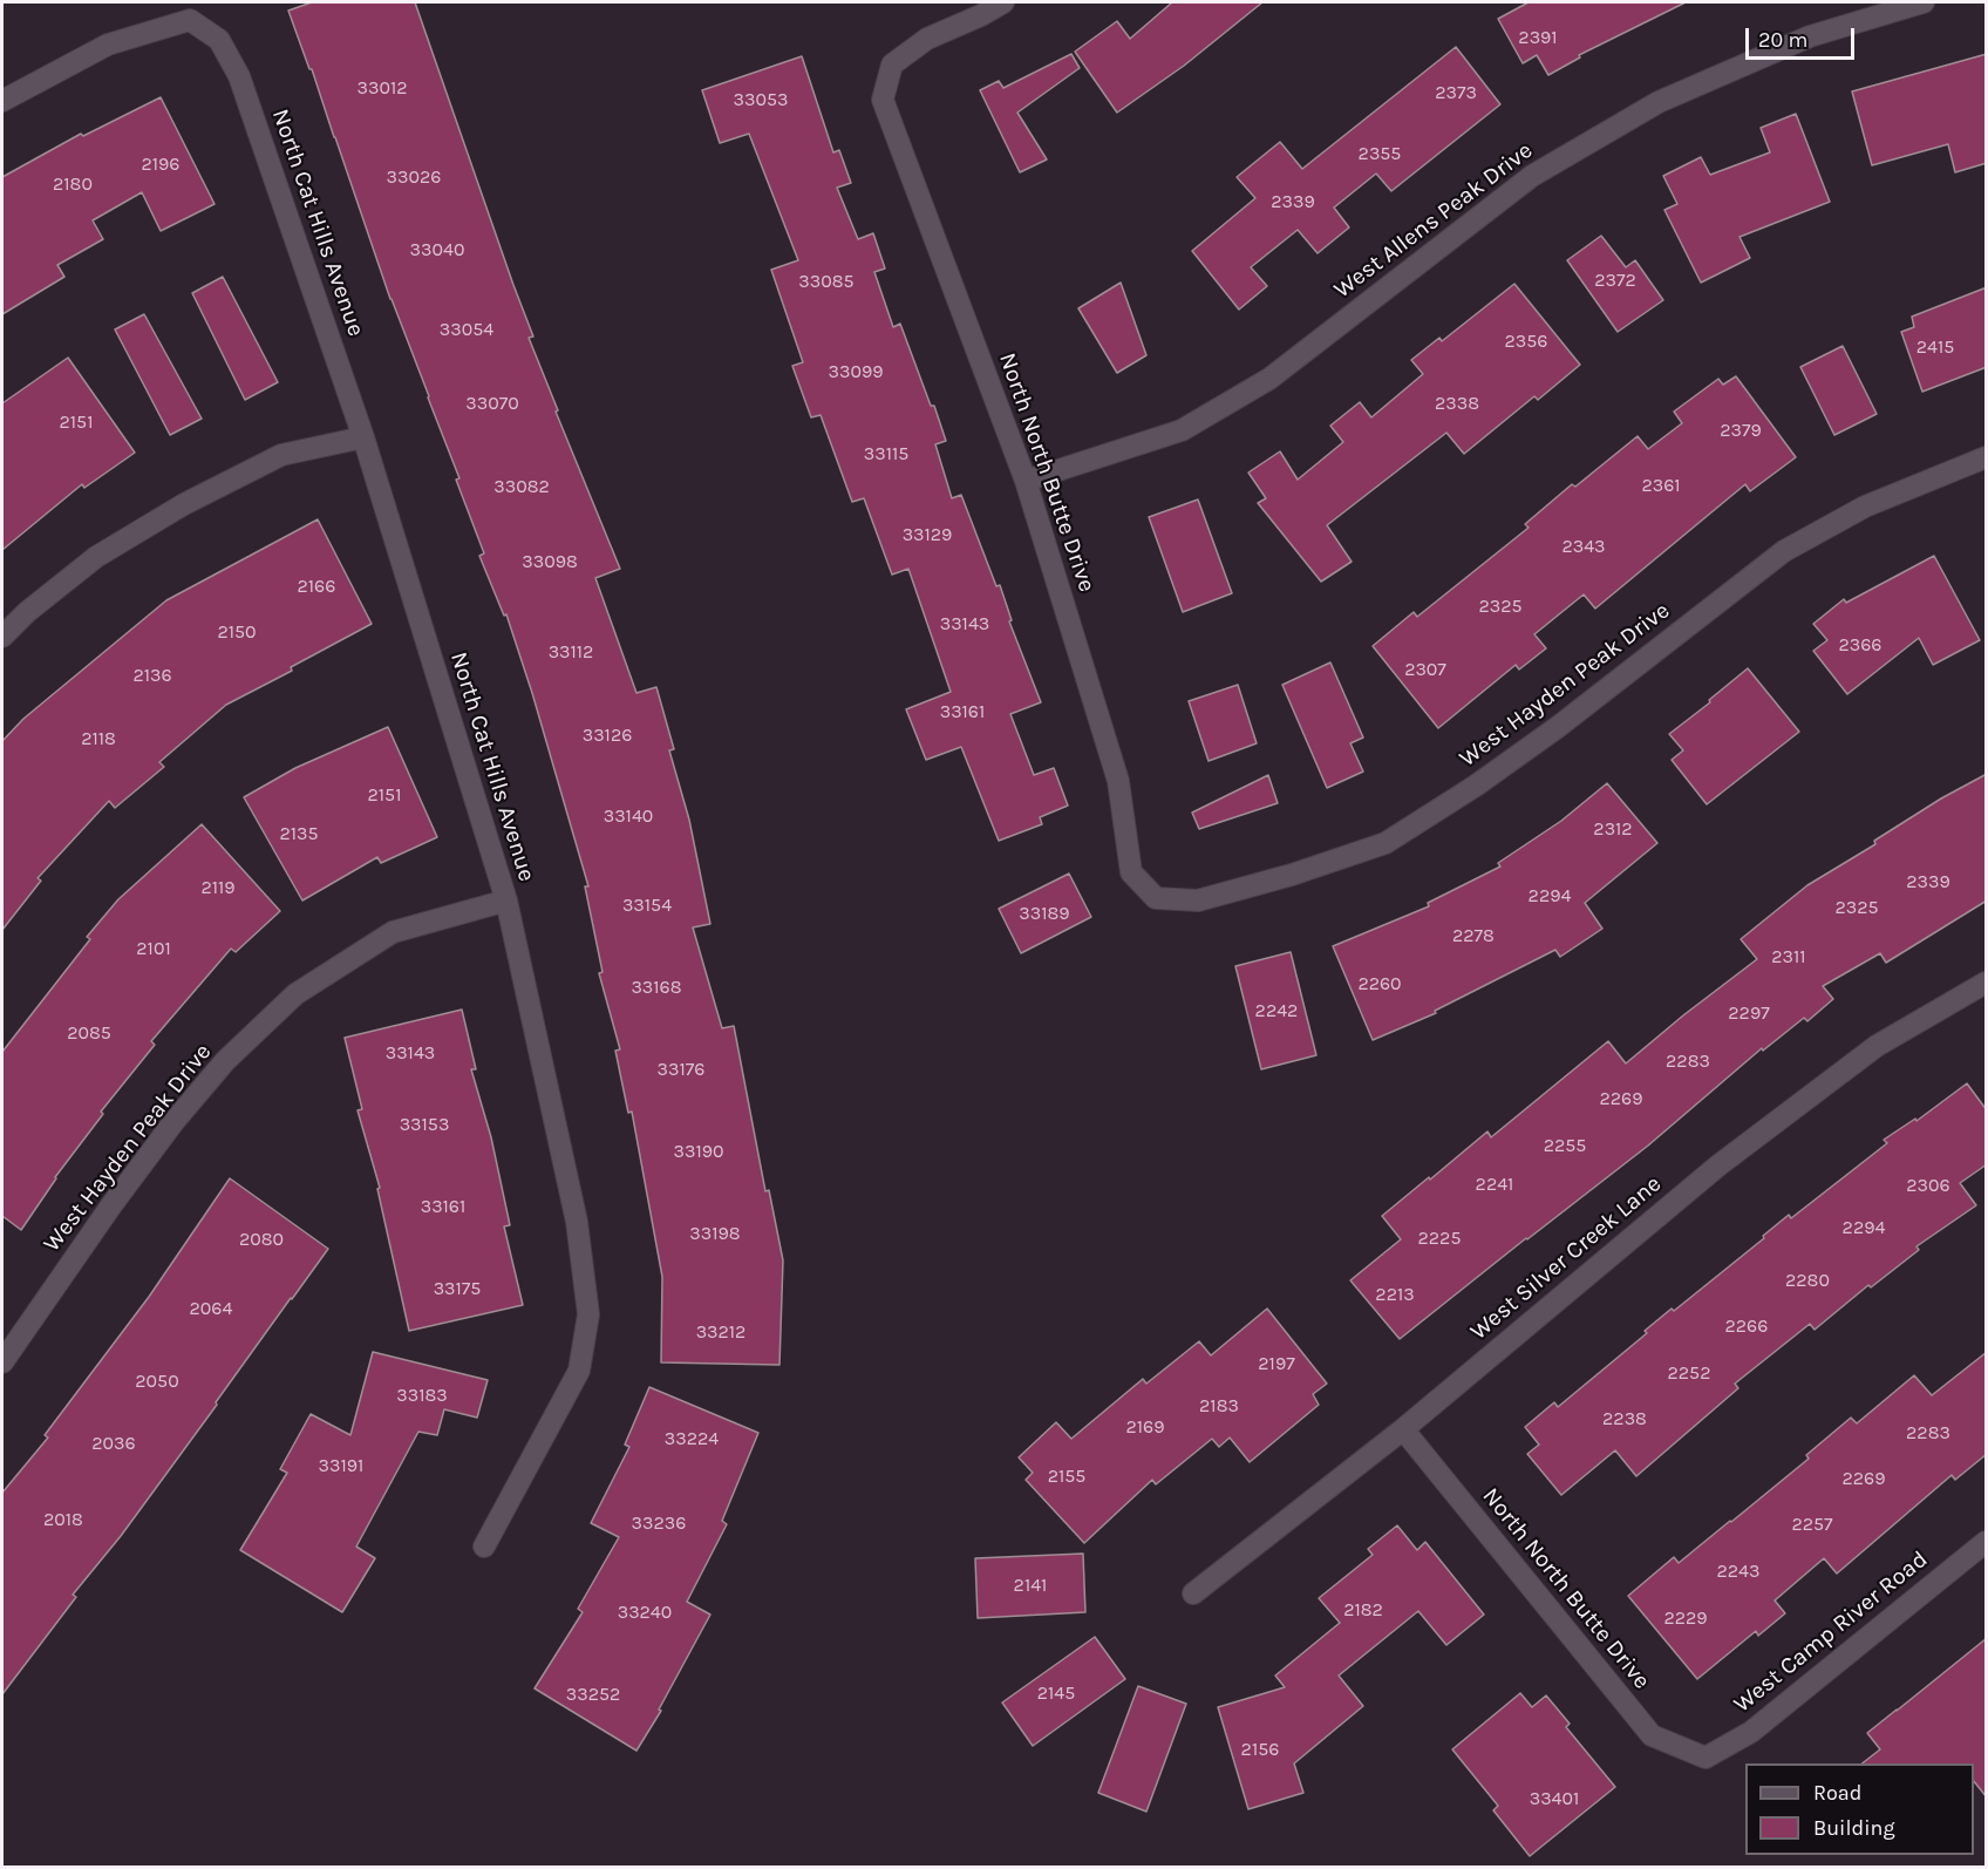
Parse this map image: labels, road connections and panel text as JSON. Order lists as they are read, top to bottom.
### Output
{
  "streets": {
    "street": [
      "West Allens Peak Drive",
      "North Cat Hills Avenue",
      "North North Butte Drive",
      "West Hayden Peak Drive",
      "West Silver Creek Lane",
      "West Camp River Road"
    ]
  },
  "crossings": [
    ["West Allens Peak Drive", "North North Butte Drive"],
    ["North Cat Hills Avenue", "West Hayden Peak Drive"],
    ["North North Butte Drive", "West Hayden Peak Drive"],
    ["North North Butte Drive", "West Silver Creek Lane"],
    ["North North Butte Drive", "West Camp River Road"]
  ],
  "house_numbers": [
    "2391",
    "33012",
    "2373",
    "33053",
    "2355",
    "2196",
    "33026",
    "2180",
    "2339",
    "33040",
    "2372",
    "33085",
    "33054",
    "2356",
    "2415",
    "33099",
    "33070",
    "2338",
    "2151",
    "2379",
    "33115",
    "2361",
    "33082",
    "33129",
    "2343",
    "33098",
    "2166",
    "2325",
    "33143",
    "2150",
    "2366",
    "33112",
    "2307",
    "2136",
    "33161",
    "33126",
    "2118",
    "2151",
    "33140",
    "2312",
    "2135",
    "2339",
    "2119",
    "2294",
    "33154",
    "2325",
    "33189",
    "2278",
    "2101",
    "2311",
    "2260",
    "33168",
    "2242",
    "2297",
    "2085",
    "33143",
    "2283",
    "33176",
    "2269",
    "33153",
    "2255",
    "33190",
    "2241",
    "2306",
    "33161",
    "2294",
    "33198",
    "2225",
    "2080",
    "2280",
    "33175",
    "2213",
    "2064",
    "2266",
    "33212",
    "2197",
    "2252",
    "2050",
    "33183",
    "2183",
    "2238",
    "2169",
    "2283",
    "33224",
    "2036",
    "33191",
    "2155",
    "2269",
    "2018",
    "33236",
    "2257",
    "2243",
    "2141",
    "2182",
    "33240",
    "2229",
    "2145",
    "33252",
    "2156",
    "33401"
  ],
  "legend": ["Road", "Building"],
  "scale_bar": "20 m"
}
